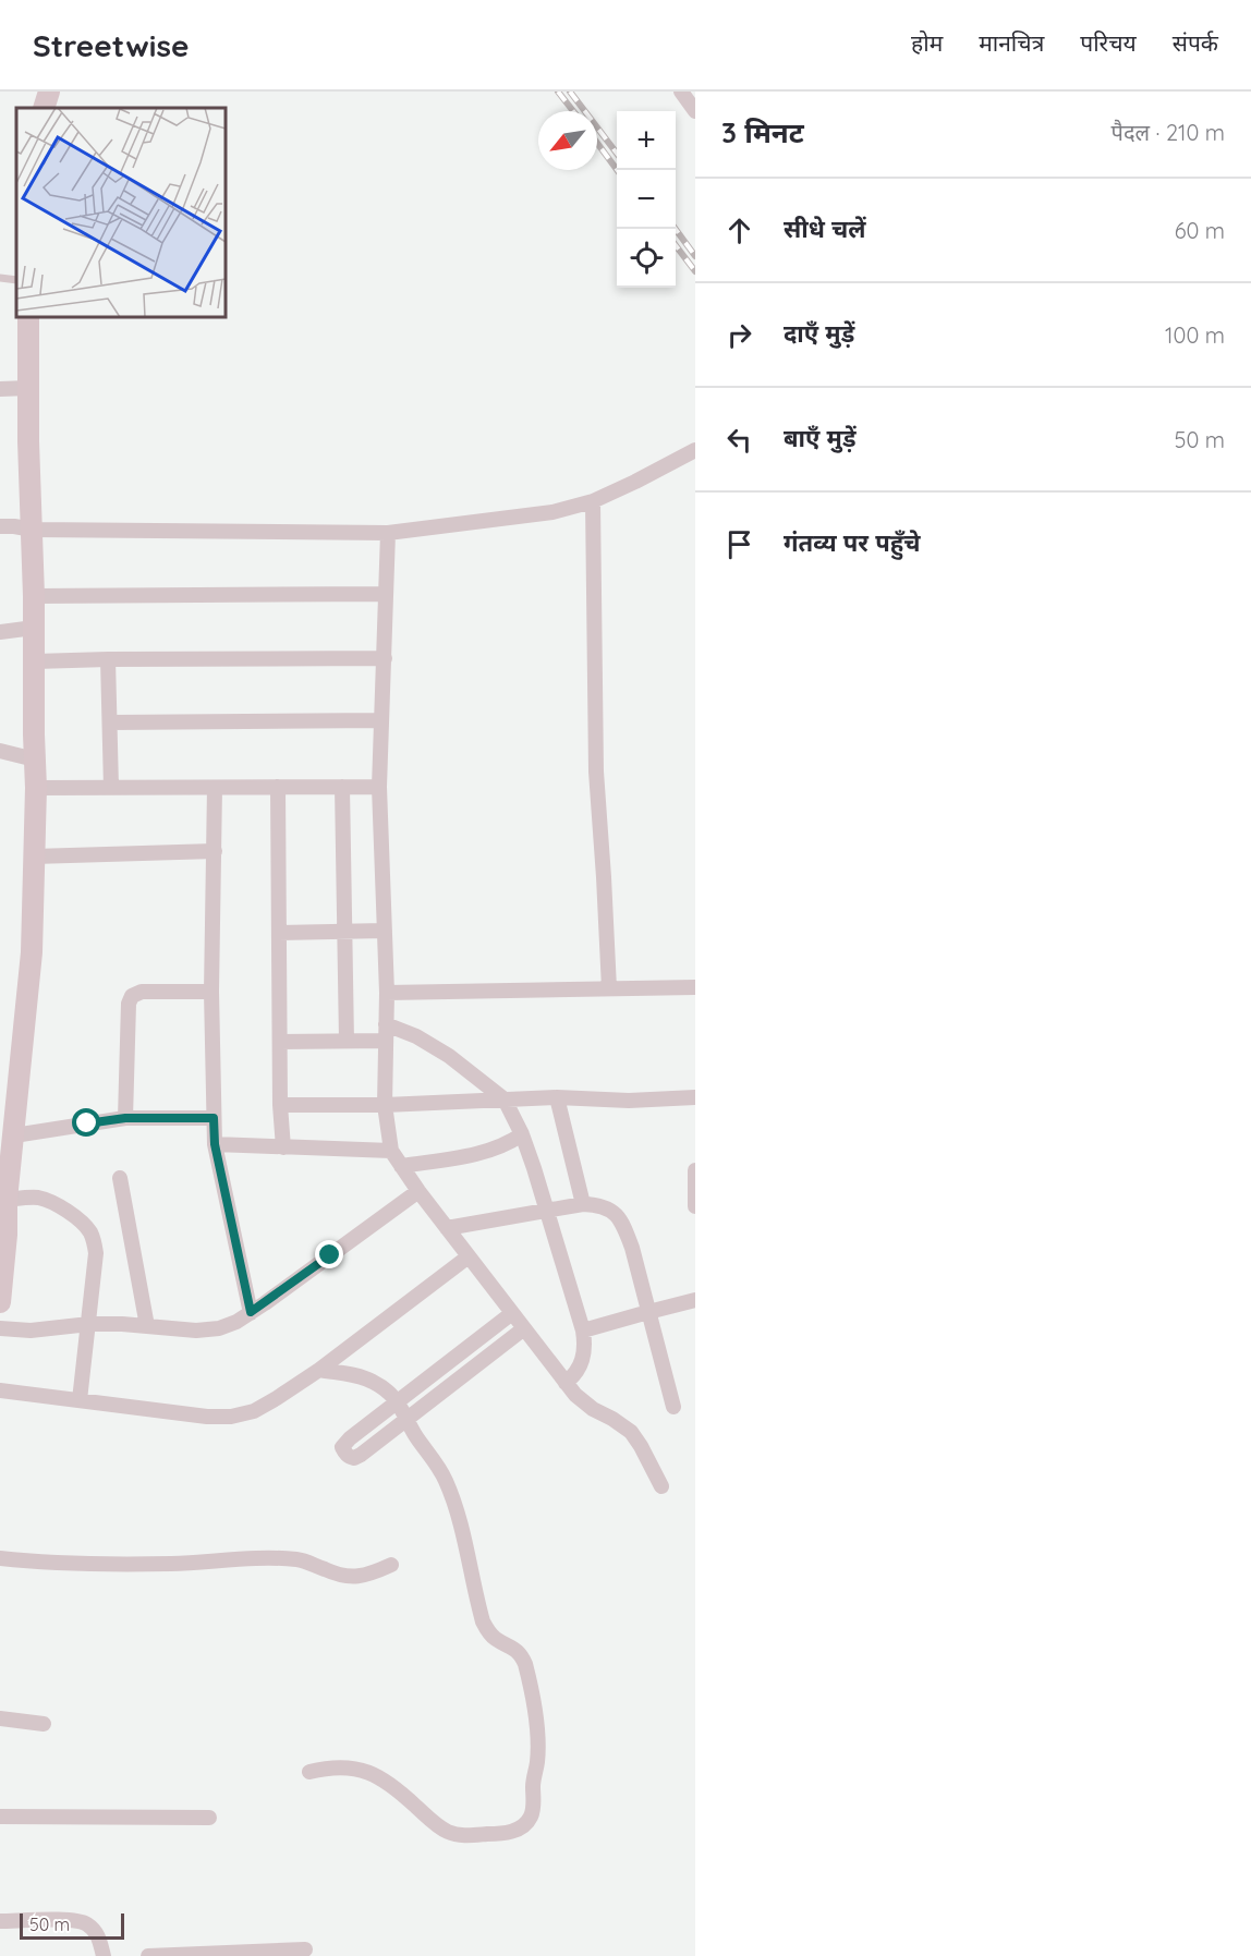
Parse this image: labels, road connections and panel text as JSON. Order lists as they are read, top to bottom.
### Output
{
  "scale_bar": "50 m",
  "north": "bottom left",
  "page": {
    "header": "Streetwise",
    "nav": [
      "होम",
      "मानचित्र",
      "परिचय",
      "संपर्क"
    ],
    "heading": ["3 मिनट", "पैदल · 210 m"],
    "map_buttons": ["+", "−"],
    "list": [
      ["सीधे चलें", "60 m"],
      ["दाएँ मुड़ें", "100 m"],
      ["बाएँ मुड़ें", "50 m"],
      "गंतव्य पर पहुँचे"
    ],
    "scale": "50 m"
  }
}
